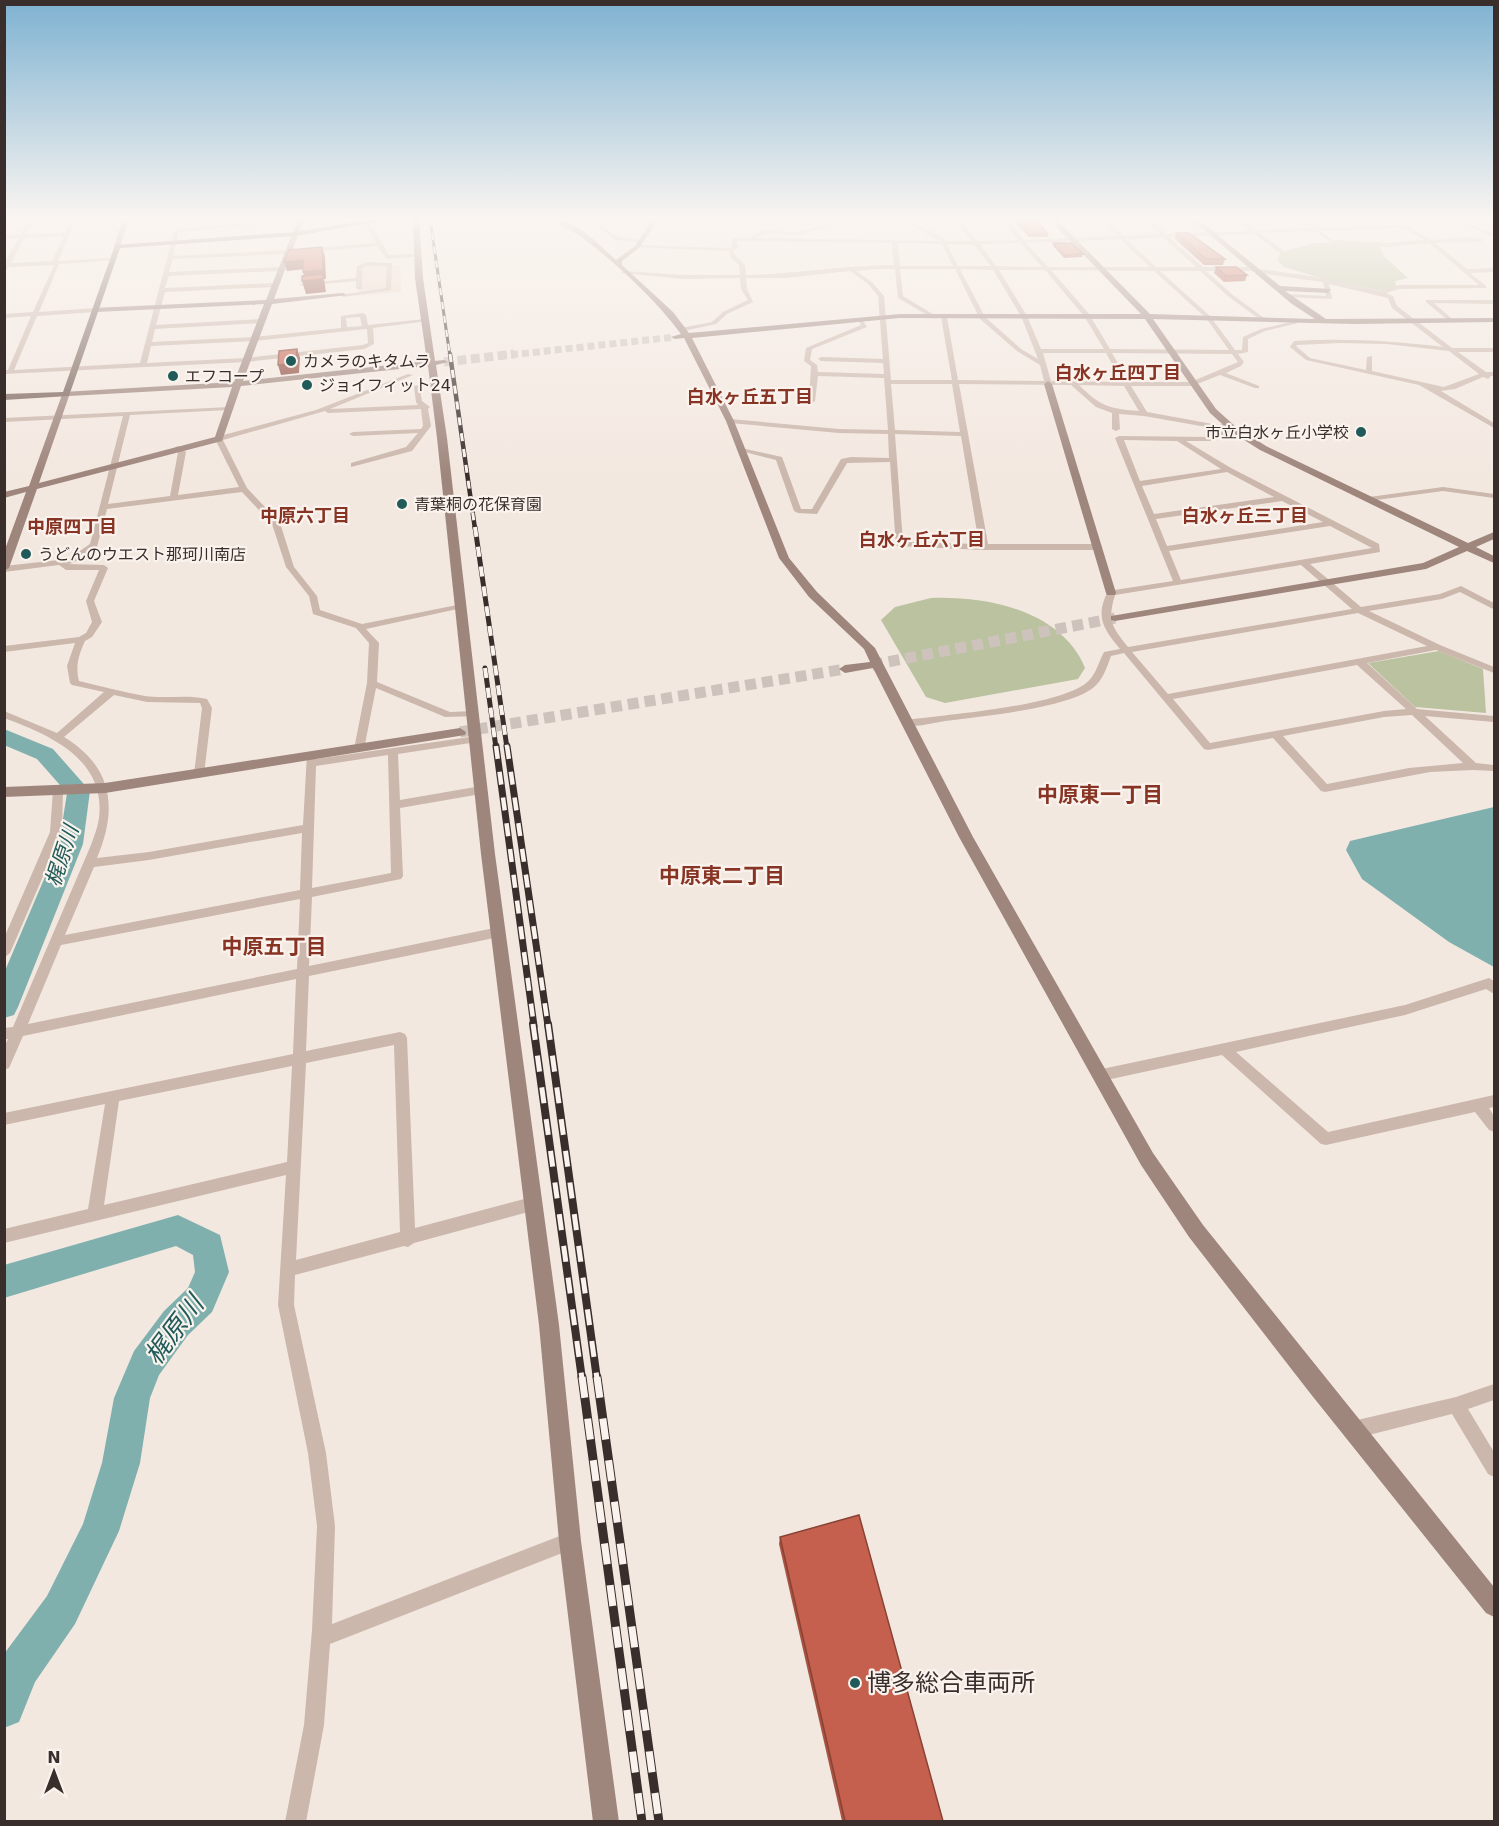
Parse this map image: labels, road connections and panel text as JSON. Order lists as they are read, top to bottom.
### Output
{
  "districts": [
    "白水ヶ丘四丁目",
    "白水ヶ丘五丁目",
    "中原六丁目",
    "白水ヶ丘三丁目",
    "中原四丁目",
    "白水ヶ丘六丁目",
    "中原東一丁目",
    "中原東二丁目",
    "中原五丁目"
  ],
  "water": ["梶原川"],
  "places": [
    "カメラのキタムラ",
    "エフコープ",
    "ジョイフィット24",
    "市立白水ヶ丘小学校",
    "青葉桐の花保育園",
    "うどんのウエスト那珂川南店",
    "博多総合車両所"
  ],
  "north": "top"
}
